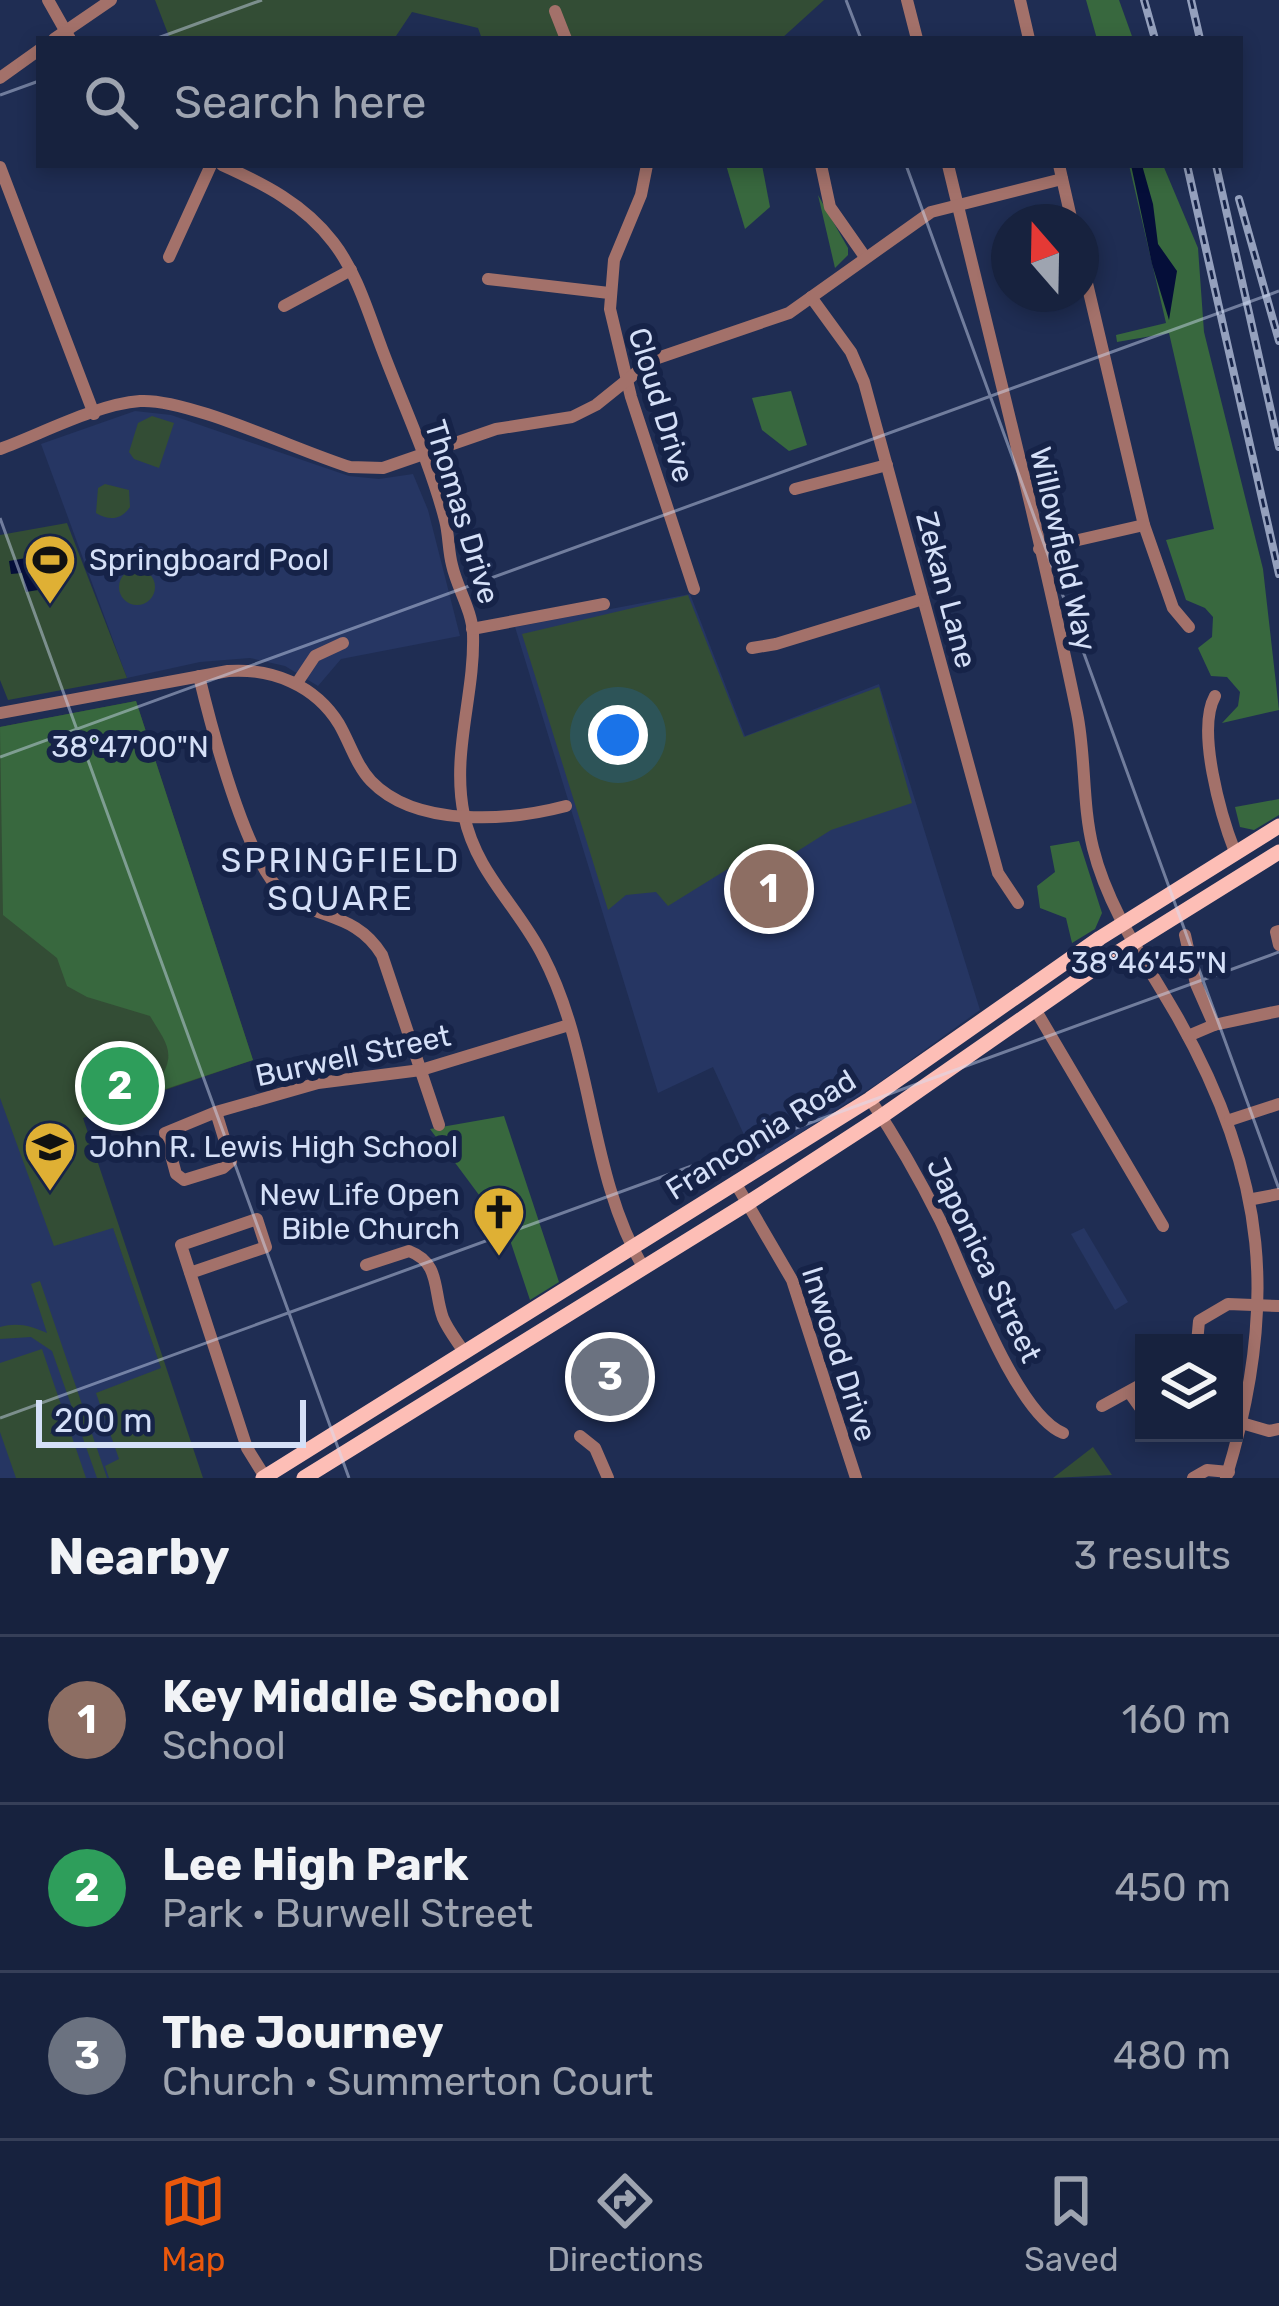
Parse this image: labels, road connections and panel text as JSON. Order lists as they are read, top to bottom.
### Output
{
  "streets": {
    "main road": ["Franconia Road"],
    "street": [
      "Cloud Drive",
      "Thomas Drive",
      "Willowfield Way",
      "Zekan Lane",
      "Burwell Street",
      "Japonica Street",
      "Inwood Drive"
    ]
  },
  "crossings": [
    ["Thomas Drive", "Burwell Street"],
    ["Thomas Drive", "Franconia Road"],
    ["Willowfield Way", "Franconia Road"],
    ["Franconia Road", "Japonica Street"],
    ["Franconia Road", "Inwood Drive"]
  ],
  "districts": ["SPRINGFIELD SQUARE"],
  "places": {
    "sports": ["Springboard Pool"],
    "school or university": ["John R. Lewis High School"],
    "church": ["New Life Open Bible Church"]
  },
  "scale_bar": "200 m",
  "north": "top",
  "page": {
    "search": "Search here",
    "pins": ["1", "2", "3"],
    "scale": "200 m",
    "heading": ["Nearby", "3 results"],
    "list": [
      {
        "mark": "1",
        "name": "Key Middle School",
        "note": "School",
        "value": "160 m"
      },
      {
        "mark": "2",
        "name": "Lee High Park",
        "note": "Park · Burwell Street",
        "value": "450 m"
      },
      {
        "mark": "3",
        "name": "The Journey",
        "note": "Church · Summerton Court",
        "value": "480 m"
      }
    ],
    "nav": ["Map", "Directions", "Saved"]
  },
  "coordinates": ["38°47'00\"N", "38°46'45\"N"]
}
